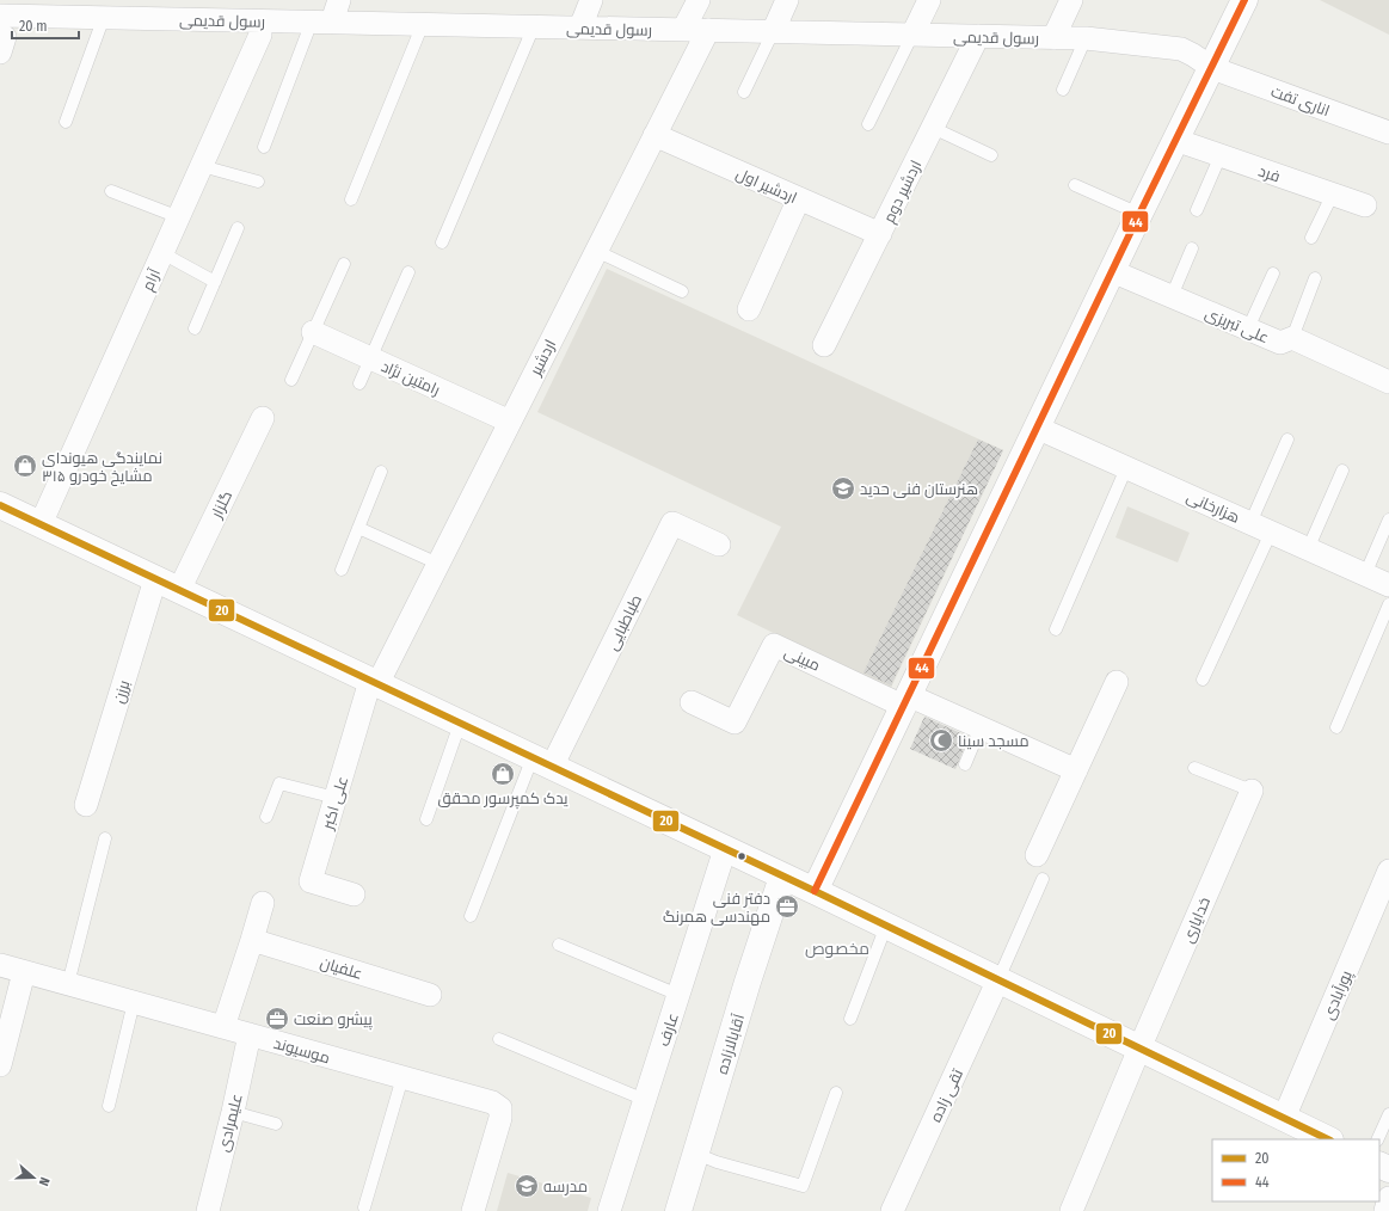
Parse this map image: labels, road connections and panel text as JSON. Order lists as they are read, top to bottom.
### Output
{
  "streets": {
    "main road": ["آقابالازاده"],
    "street": [
      "رسول قدیمی",
      "اناری تفت",
      "فرد",
      "اردشیر اول",
      "اردشیر دوم",
      "آرام",
      "علی تبریزی",
      "اردشیر",
      "رامتین نژاد",
      "گلزار",
      "هزارخانی",
      "طباطبایی",
      "مبینی",
      "برزن",
      "علی اکبر",
      "خدایاری",
      "علفیان",
      "پورآبادی",
      "عارف",
      "موسیوند",
      "تقی زاده",
      "علیمرادی"
    ]
  },
  "crossings": [
    ["رسول قدیمی", "اناری تفت"],
    ["رسول قدیمی", "اردشیر دوم"],
    ["رسول قدیمی", "اردشیر"],
    ["اردشیر اول", "اردشیر دوم"],
    ["اردشیر اول", "اردشیر"],
    ["اردشیر", "رامتین نژاد"],
    ["اردشیر", "علی اکبر"],
    ["موسیوند", "علیمرادی"]
  ],
  "districts": ["مخصوص"],
  "places": {
    "shop": ["نمایندگی هیوندای ۳۱۵ مشایخ خودرو", "یدک کمپرسور محقق"],
    "school or university": ["هنرستان فنی حدید", "مدرسه"],
    "mosque": ["مسجد سینا"],
    "office": ["دفتر فنی مهندسی همرنگ", "پیشرو صنعت"]
  },
  "lines": ["transit line 44", "transit line 20"],
  "legend": ["20", "44"],
  "scale_bar": "20 m",
  "north": "right"
}
